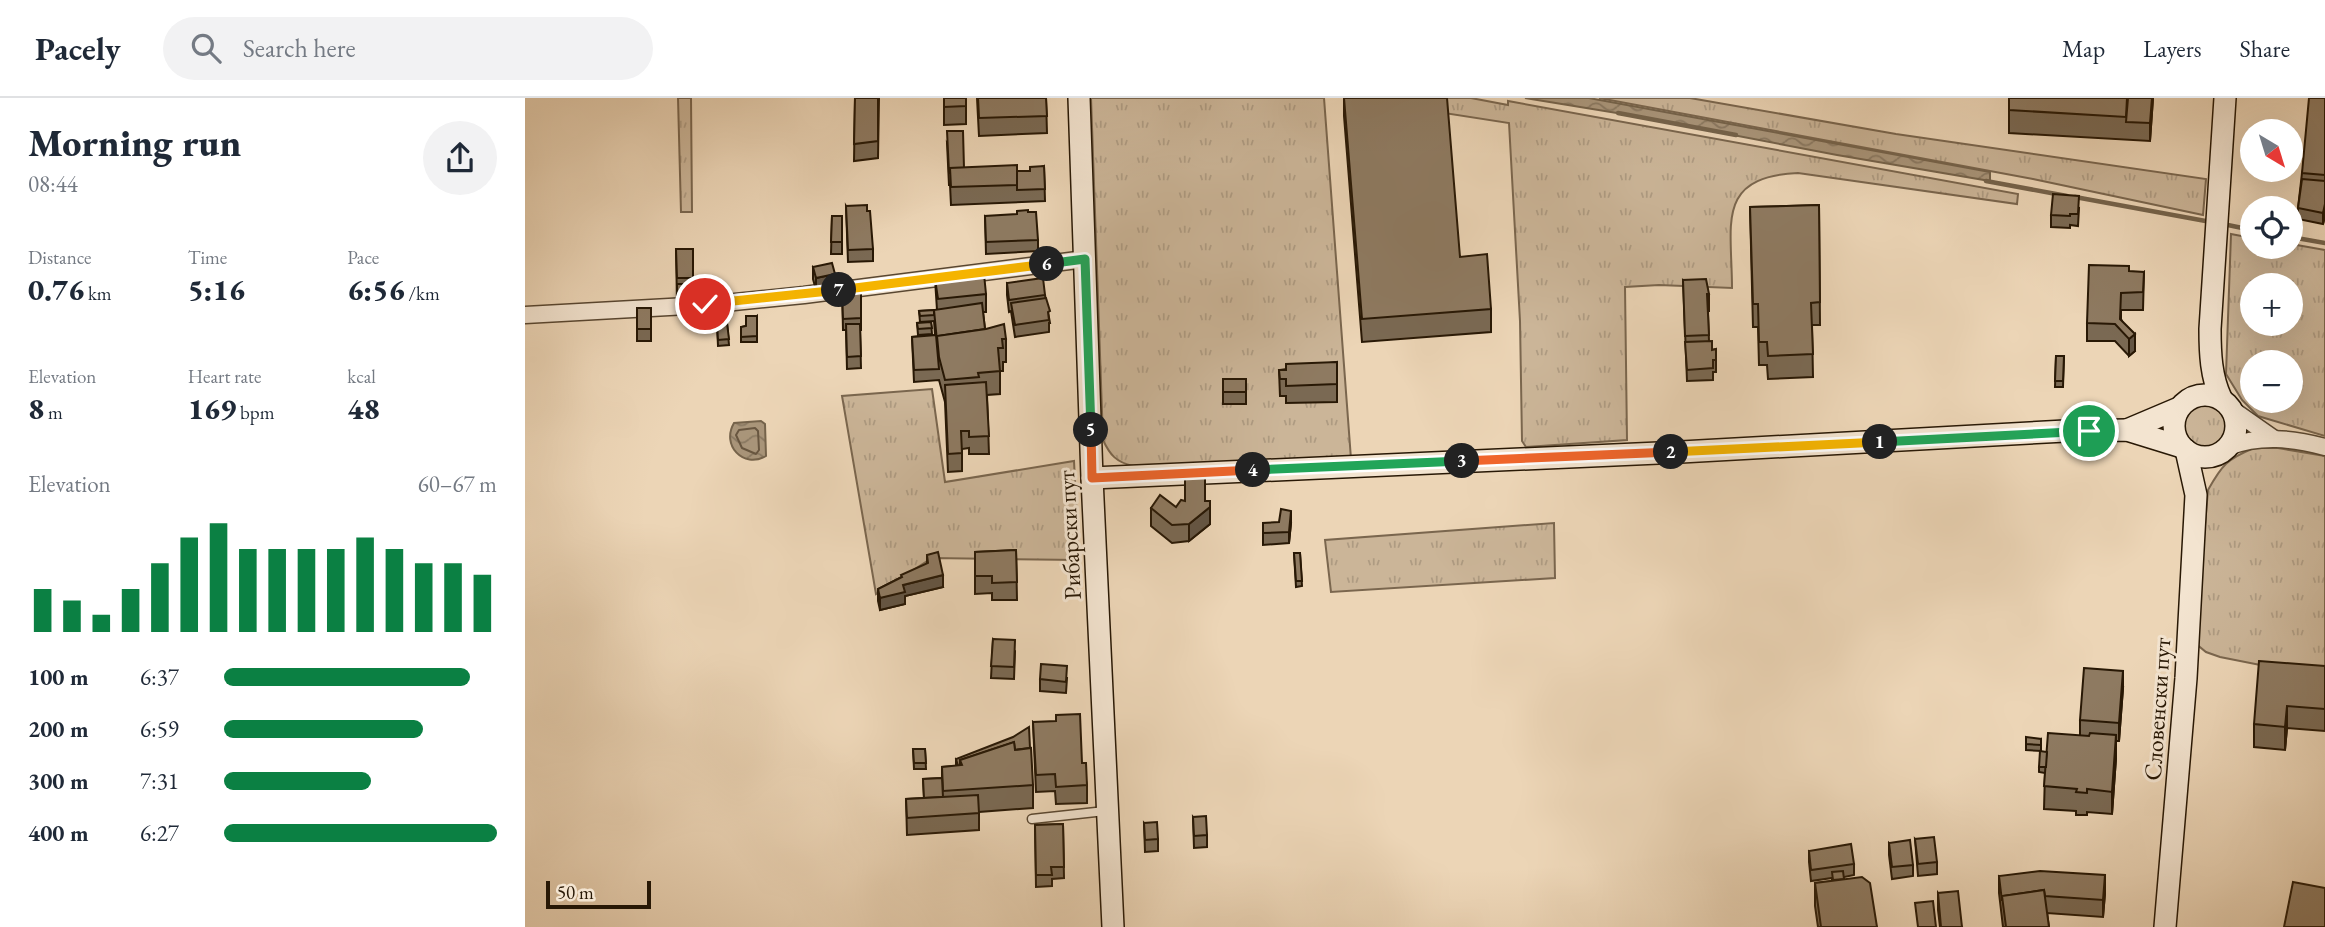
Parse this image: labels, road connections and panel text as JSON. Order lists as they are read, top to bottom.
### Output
{
  "streets": {
    "main road": ["Рибарски пут", "Словенски пут"]
  },
  "scale_bar": "50 m",
  "north": "bottom right",
  "page": {
    "header": "Pacely",
    "search": "Search here",
    "nav": ["Map", "Layers", "Share"],
    "heading": ["Morning run", "08:44"],
    "map_buttons": ["+", "−"],
    "stats": [
      ["Distance", "0.76 km"],
      ["Time", "5:16"],
      ["Pace", "6:56 /km"],
      ["Elevation", "8 m"],
      ["Heart rate", "169 bpm"],
      ["kcal", "48"]
    ],
    "pins": [
      "6",
      "7",
      "5",
      "1",
      "2",
      "3",
      "4"
    ],
    "chart": ["Elevation", "60–67 m"],
    "list": [
      {
        "name": "100 m",
        "note": "6:37"
      },
      {
        "name": "200 m",
        "note": "6:59"
      },
      {
        "name": "300 m",
        "note": "7:31"
      },
      {
        "name": "400 m",
        "note": "6:27"
      }
    ],
    "scale": "50 m"
  }
}
